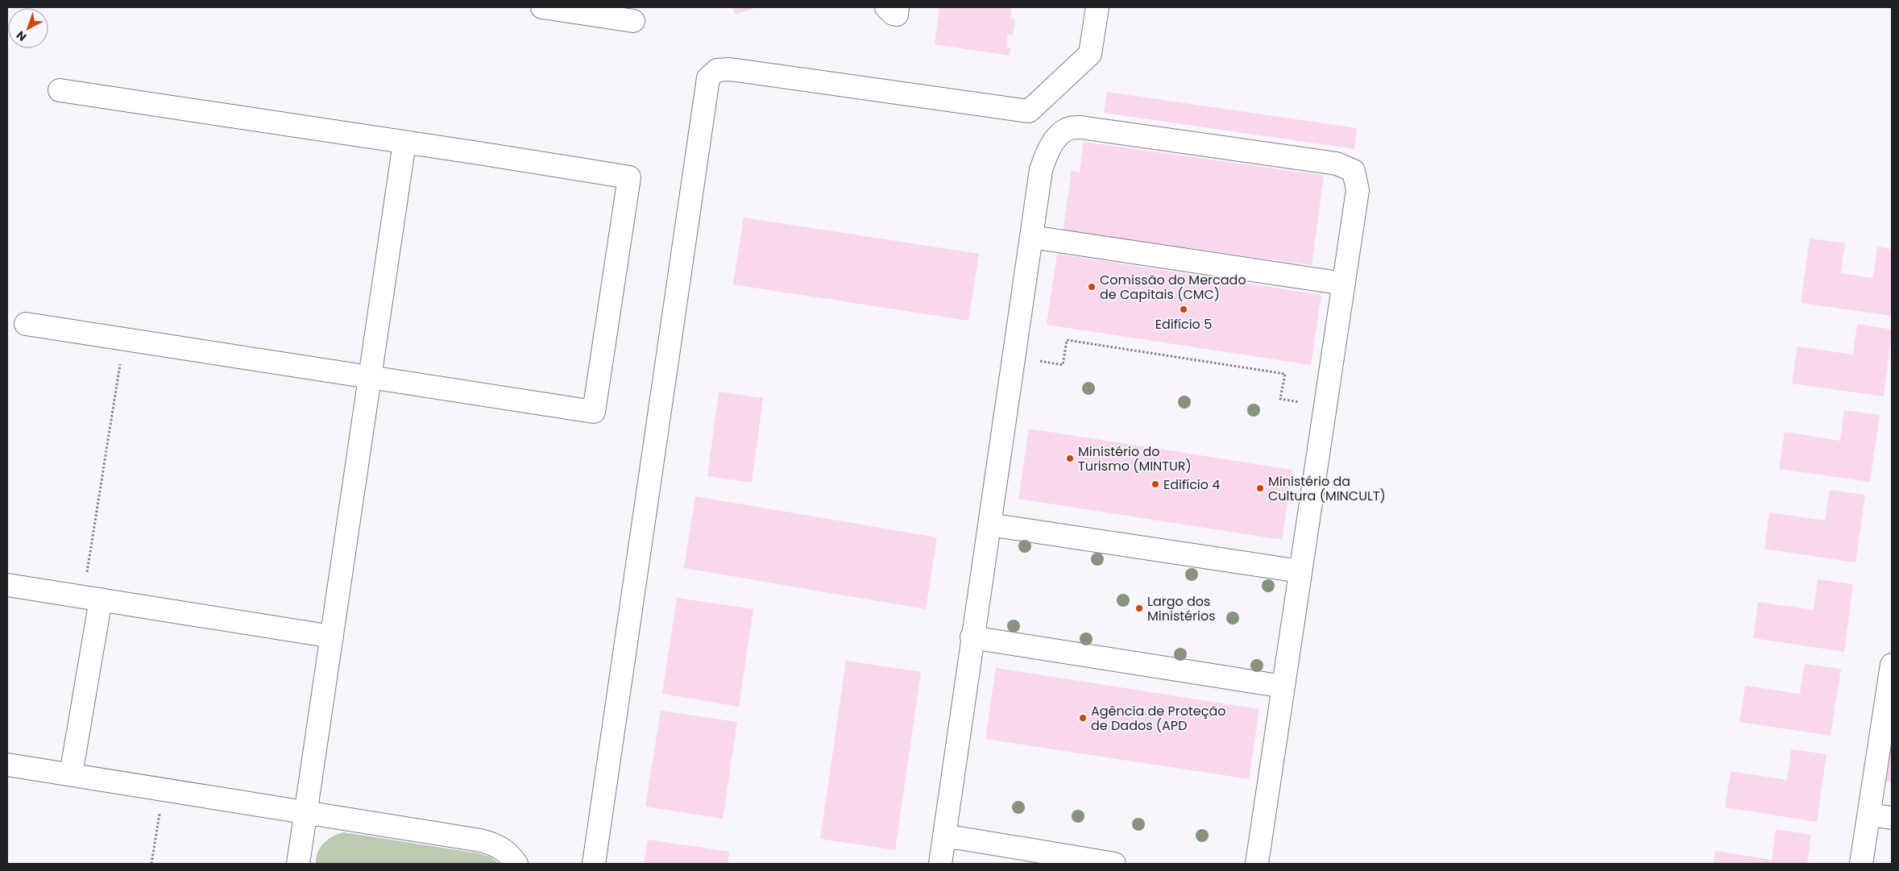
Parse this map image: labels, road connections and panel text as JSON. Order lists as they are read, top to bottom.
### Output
{
  "places": [
    "Comissão do Mercado de Capitais (CMC)",
    "Edifício 5",
    "Ministério do Turismo (MINTUR)",
    "Edifício 4",
    "Ministério da Cultura (MINCULT)",
    "Largo dos Ministérios",
    "Agência de Proteção de Dados (APD"
  ],
  "north": "bottom left"
}
